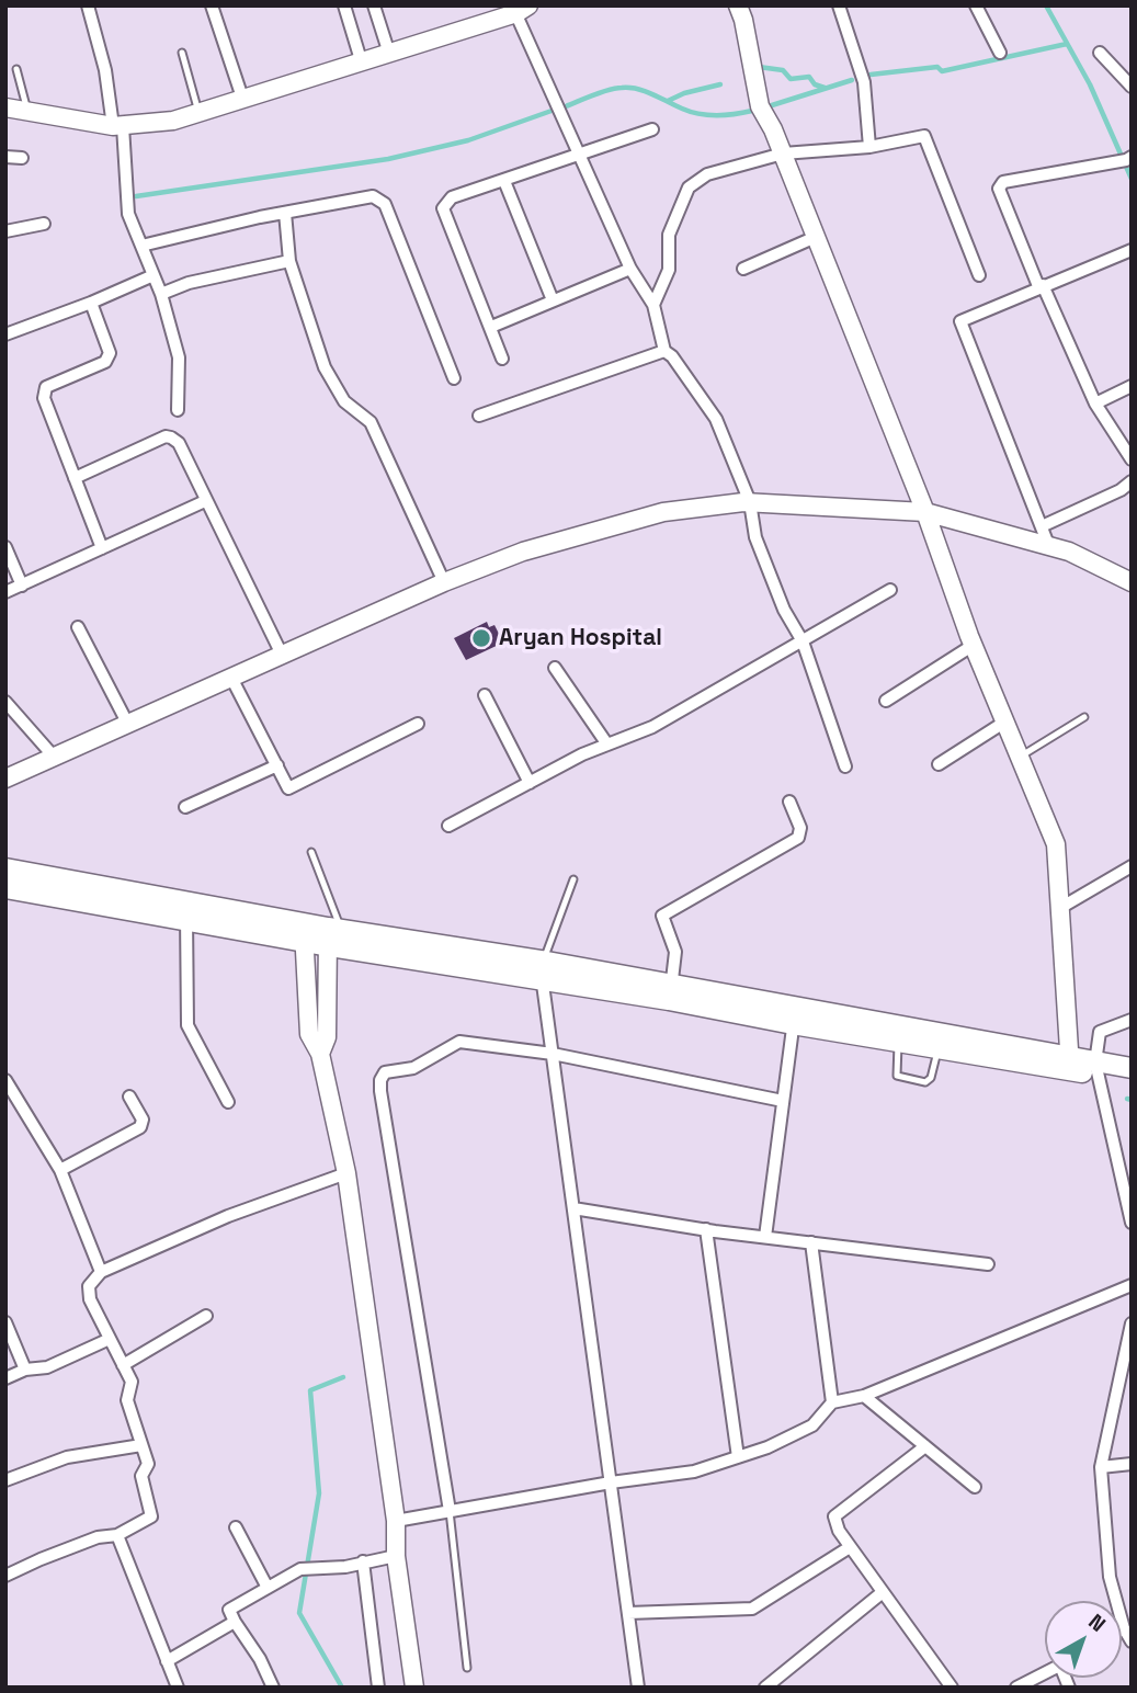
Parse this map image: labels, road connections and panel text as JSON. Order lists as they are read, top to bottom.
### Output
{
  "places": ["Aryan Hospital"],
  "north": "top right"
}
